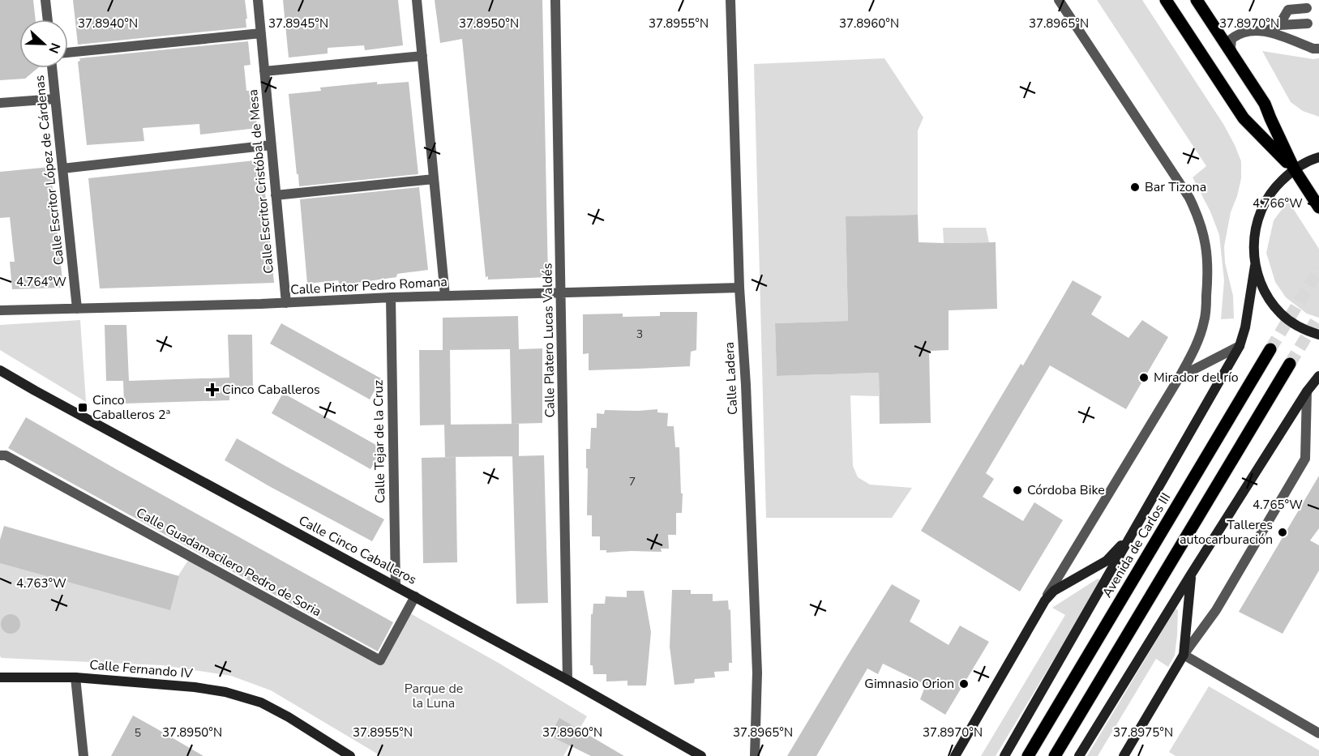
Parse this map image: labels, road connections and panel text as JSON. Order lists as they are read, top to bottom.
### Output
{
  "streets": {
    "main road": ["Avenida de Carlos III"],
    "street": [
      "Calle Escritor López de Cárdenas",
      "Calle Escritor Cristóbal de Mesa",
      "Calle Pintor Pedro Romana",
      "Calle Platero Lucas Valdés",
      "Calle Ladera",
      "Calle Tejar de la Cruz",
      "Calle Cinco Caballeros",
      "Calle Guadamacilero Pedro de Soria",
      "Calle Fernando IV"
    ]
  },
  "crossings": [
    ["Calle Escritor López de Cárdenas", "Calle Pintor Pedro Romana"],
    ["Calle Escritor Cristóbal de Mesa", "Calle Pintor Pedro Romana"],
    ["Calle Pintor Pedro Romana", "Calle Platero Lucas Valdés"],
    ["Calle Pintor Pedro Romana", "Calle Ladera"],
    ["Calle Pintor Pedro Romana", "Calle Tejar de la Cruz"],
    ["Calle Platero Lucas Valdés", "Calle Cinco Caballeros"],
    ["Calle Tejar de la Cruz", "Calle Cinco Caballeros"],
    ["Calle Cinco Caballeros", "Calle Guadamacilero Pedro de Soria"]
  ],
  "parks": ["Parque de la Luna"],
  "places": {
    "other": [
      "Bar Tizona",
      "Mirador del río",
      "Córdoba Bike",
      "Talleres autocarburación",
      "Gimnasio Orion"
    ],
    "health": ["Cinco Caballeros"],
    "transit": ["Cinco Caballeros 2ª"]
  },
  "house_numbers": ["3", "7", "5"],
  "north": "right",
  "coordinates": [
    "37.8950°N",
    "37.8955°N",
    "37.8960°N",
    "37.8965°N",
    "37.8940°N",
    "37.8945°N",
    "37.8970°N",
    "4.766°W",
    "4.764°W",
    "4.765°W",
    "4.763°W",
    "37.8975°N"
  ]
}
